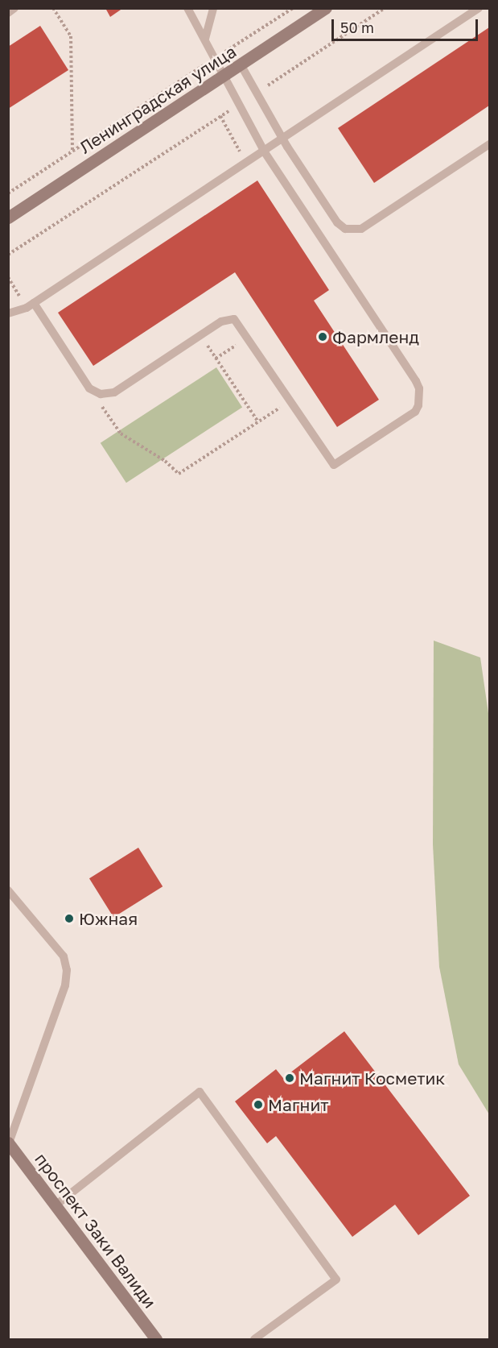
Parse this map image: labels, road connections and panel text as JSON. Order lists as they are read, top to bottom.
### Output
{
  "streets": {
    "street": ["Ленинградская улица", "проспект Заки Валиди"]
  },
  "places": [
    "Фармленд",
    "Южная",
    "Магнит Косметик",
    "Магнит"
  ],
  "scale_bar": "50 m"
}
